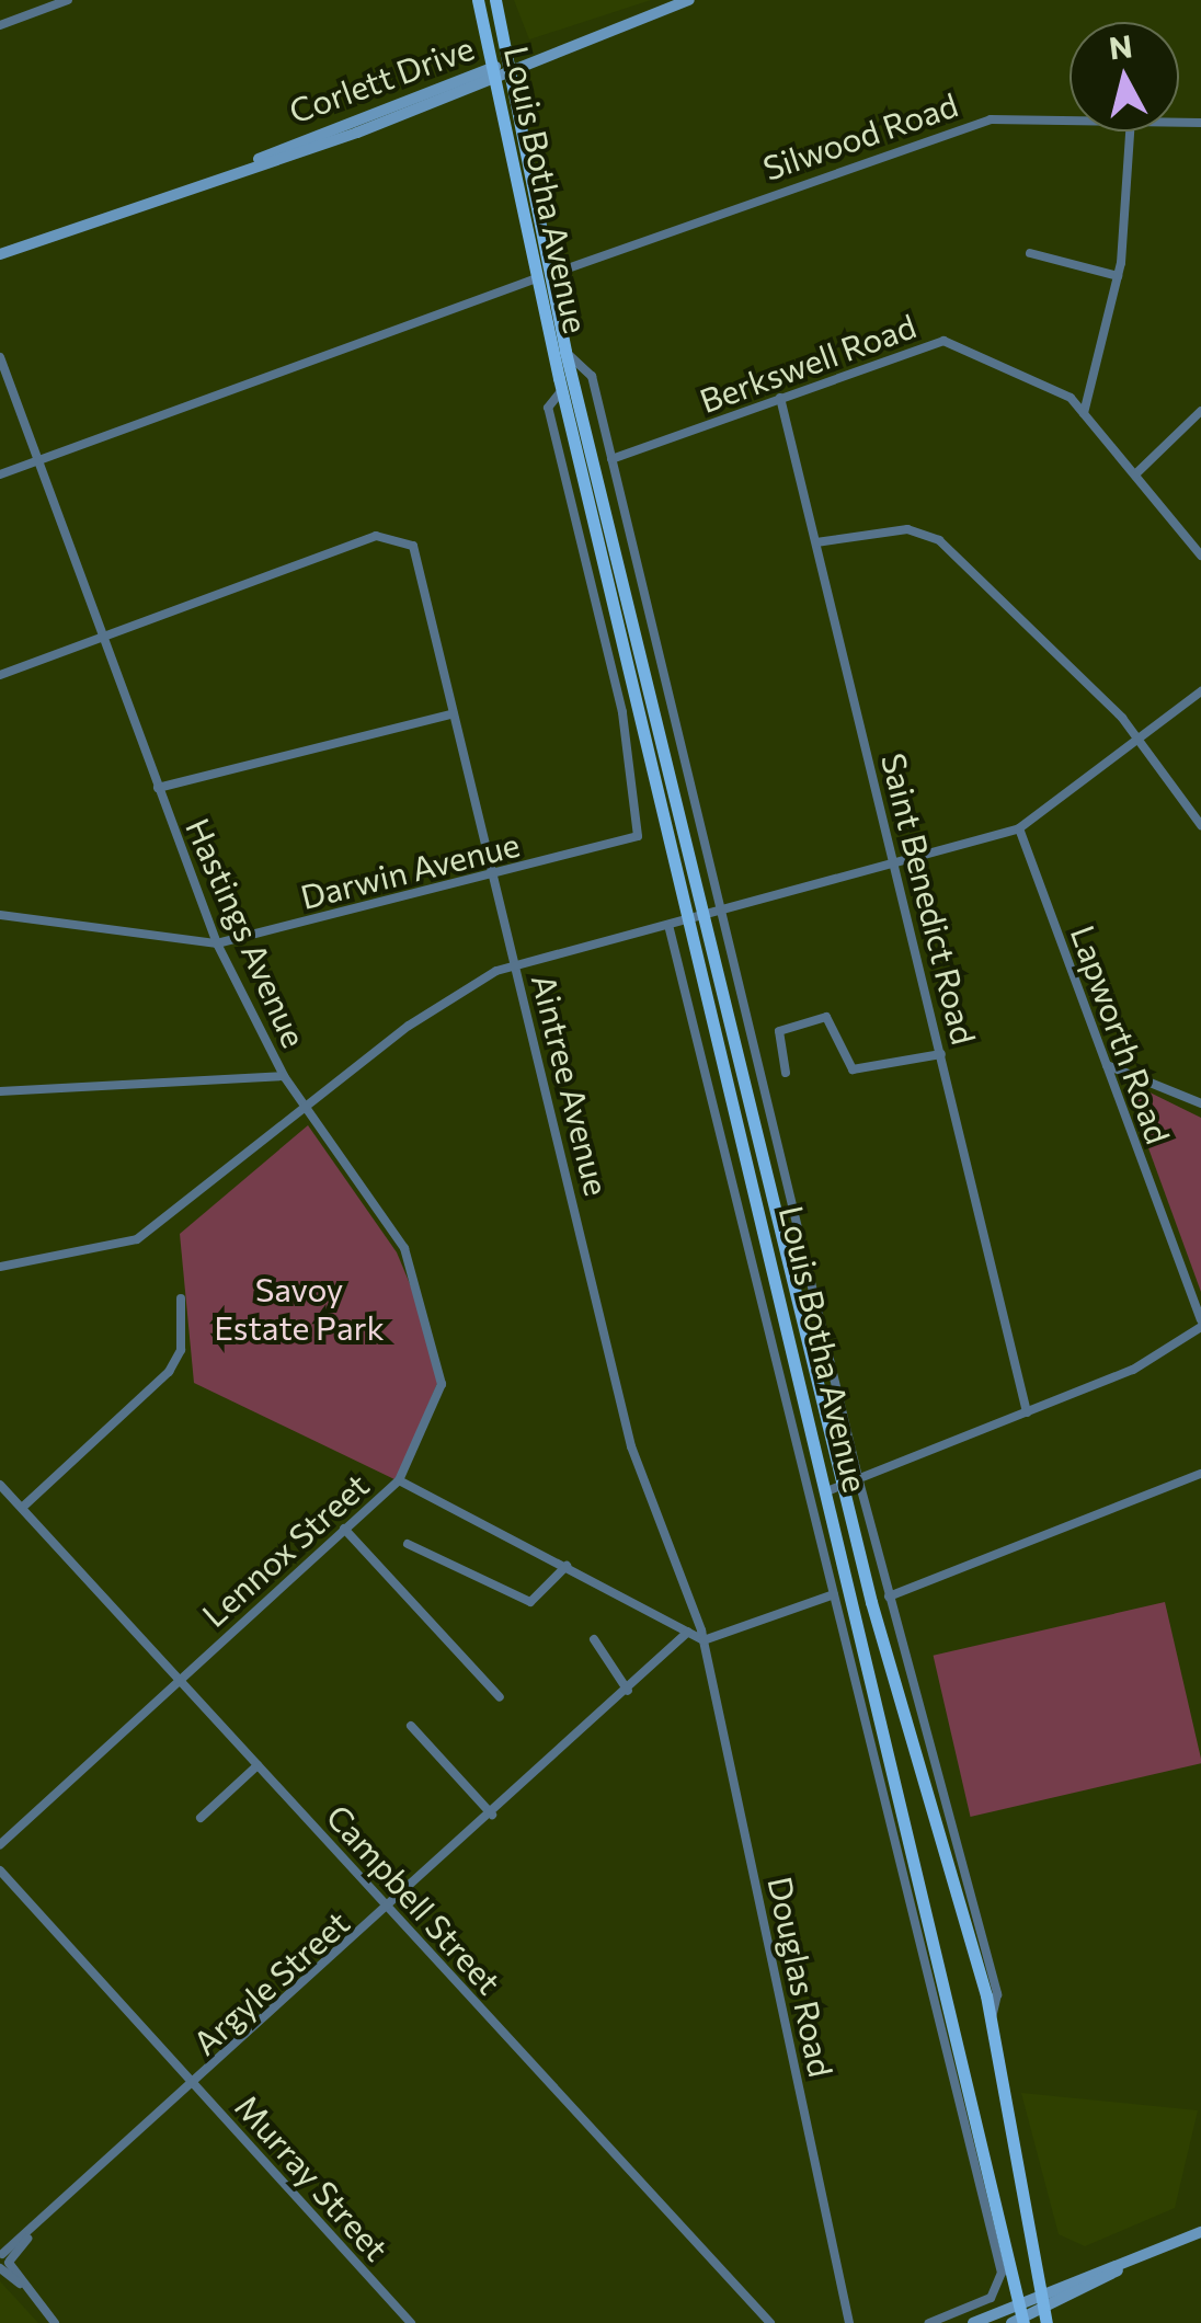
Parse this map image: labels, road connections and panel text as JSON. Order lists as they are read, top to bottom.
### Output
{
  "streets": {
    "main road": ["Corlett Drive", "Louis Botha Avenue"],
    "street": [
      "Silwood Road",
      "Berkswell Road",
      "Darwin Avenue",
      "Saint Benedict Road",
      "Hastings Avenue",
      "Lapworth Road",
      "Aintree Avenue",
      "Lennox Street",
      "Campbell Street",
      "Douglas Road",
      "Argyle Street",
      "Murray Street"
    ]
  },
  "crossings": [
    ["Corlett Drive", "Louis Botha Avenue"],
    ["Silwood Road", "Louis Botha Avenue"],
    ["Silwood Road", "Hastings Avenue"],
    ["Louis Botha Avenue", "Berkswell Road"],
    ["Louis Botha Avenue", "Darwin Avenue"],
    ["Berkswell Road", "Saint Benedict Road"],
    ["Darwin Avenue", "Hastings Avenue"],
    ["Darwin Avenue", "Aintree Avenue"],
    ["Hastings Avenue", "Aintree Avenue"],
    ["Hastings Avenue", "Lennox Street"],
    ["Aintree Avenue", "Lennox Street"],
    ["Aintree Avenue", "Douglas Road"],
    ["Lennox Street", "Campbell Street"],
    ["Lennox Street", "Douglas Road"],
    ["Lennox Street", "Argyle Street"],
    ["Campbell Street", "Argyle Street"],
    ["Argyle Street", "Murray Street"]
  ],
  "parks": ["Savoy Estate Park"],
  "north": "top"
}
